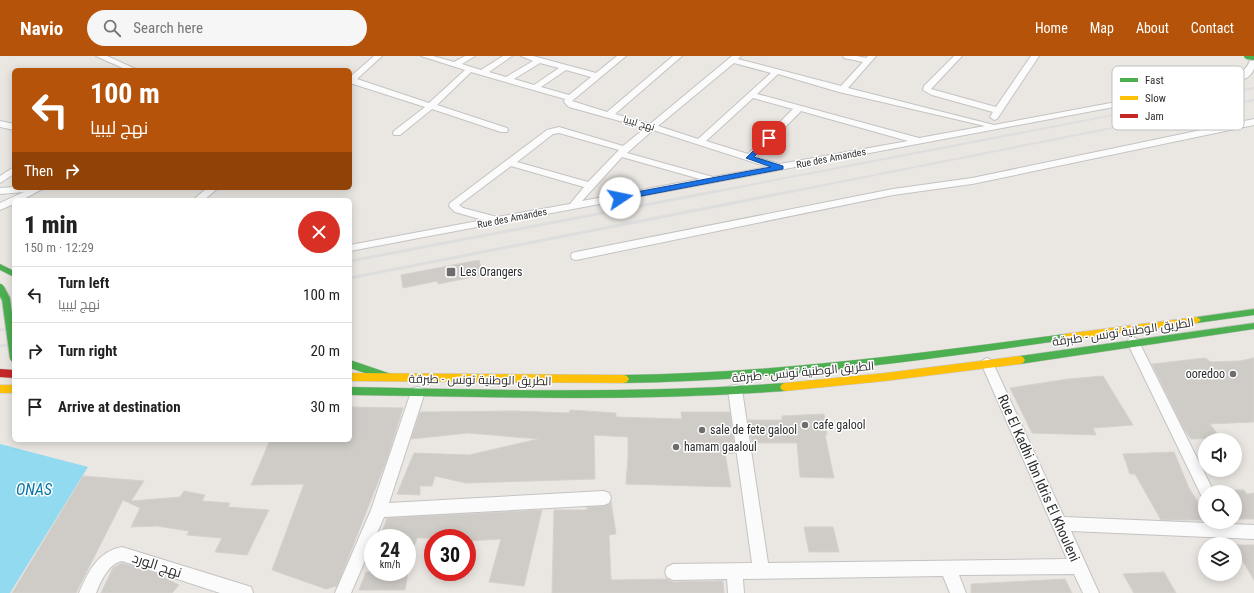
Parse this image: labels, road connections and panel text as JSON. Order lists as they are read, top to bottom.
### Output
{
  "streets": {
    "main road": ["الطريق الوطنية تونس - طبرقة"],
    "street": [
      "نهج ليبيا",
      "Rue des Amandes",
      "Rue El Kadhi Ibn Idris El Khouleni",
      "نهج الورد"
    ]
  },
  "crossings": [
    ["نهج ليبيا", "Rue des Amandes"],
    ["الطريق الوطنية تونس - طبرقة", "Rue El Kadhi Ibn Idris El Khouleni"]
  ],
  "water": ["ONAS"],
  "places": {
    "transit": ["Les Orangers"],
    "other": [
      "ooredoo",
      "cafe galool",
      "sale de fete galool",
      "hamam gaaloul"
    ]
  },
  "legend": ["Fast", "Slow", "Jam"],
  "page": {
    "header": "Navio",
    "search": "Search here",
    "nav": [
      "Home",
      "Map",
      "About",
      "Contact"
    ],
    "turn": ["100 m", "نهج ليبيا"],
    "then": "Then",
    "heading": ["1 min", "150 m · 12:29"],
    "list": [
      {
        "name": "Turn left",
        "note": "نهج ليبيا",
        "value": "100 m"
      },
      {
        "name": "Turn right",
        "value": "20 m"
      },
      {
        "name": "Arrive at destination",
        "value": "30 m"
      }
    ],
    "speed": "24 km/h",
    "limit": "30"
  }
}
